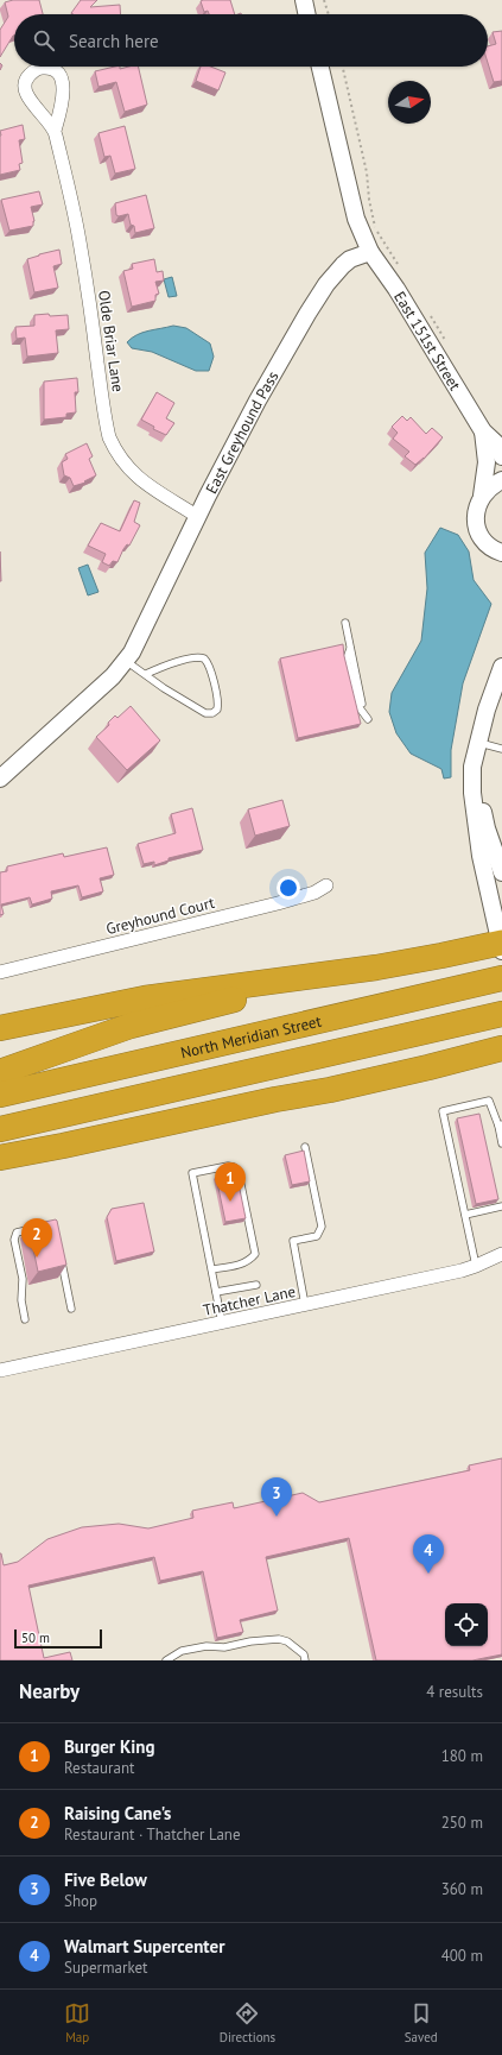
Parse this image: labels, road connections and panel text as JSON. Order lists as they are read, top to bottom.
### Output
{
  "streets": {
    "highway": ["North Meridian Street"],
    "street": [
      "Olde Briar Lane",
      "East 151st Street",
      "East Greyhound Pass",
      "Greyhound Court",
      "Thatcher Lane"
    ]
  },
  "crossings": [
    ["Olde Briar Lane", "East Greyhound Pass"],
    ["East 151st Street", "East Greyhound Pass"]
  ],
  "scale_bar": "50 m",
  "north": "right",
  "page": {
    "search": "Search here",
    "pins": [
      "1",
      "2",
      "3",
      "4"
    ],
    "scale": "50 m",
    "heading": ["Nearby", "4 results"],
    "list": [
      {
        "mark": "1",
        "name": "Burger King",
        "note": "Restaurant",
        "value": "180 m"
      },
      {
        "mark": "2",
        "name": "Raising Cane's",
        "note": "Restaurant · Thatcher Lane",
        "value": "250 m"
      },
      {
        "mark": "3",
        "name": "Five Below",
        "note": "Shop",
        "value": "360 m"
      },
      {
        "mark": "4",
        "name": "Walmart Supercenter",
        "note": "Supermarket",
        "value": "400 m"
      }
    ],
    "nav": ["Map", "Directions", "Saved"]
  }
}
